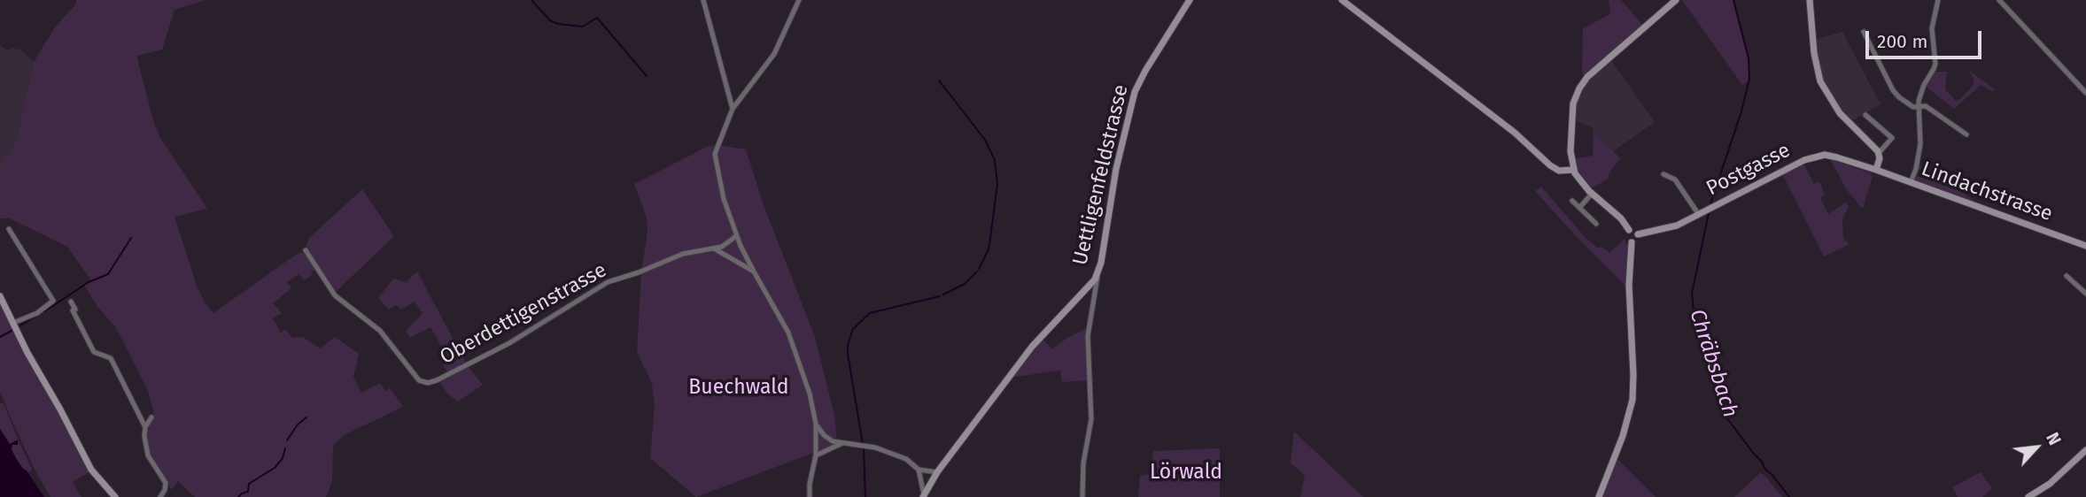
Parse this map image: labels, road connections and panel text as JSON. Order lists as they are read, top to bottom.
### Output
{
  "streets": {
    "main road": ["Postgasse", "Uettligenfeldstrasse", "Lindachstrasse"],
    "street": ["Oberdettigenstrasse"]
  },
  "crossings": [
    ["Postgasse", "Lindachstrasse"]
  ],
  "water": ["Chräbsbach"],
  "parks": ["Buechwald", "Lörwald"],
  "scale_bar": "200 m",
  "north": "top right"
}
